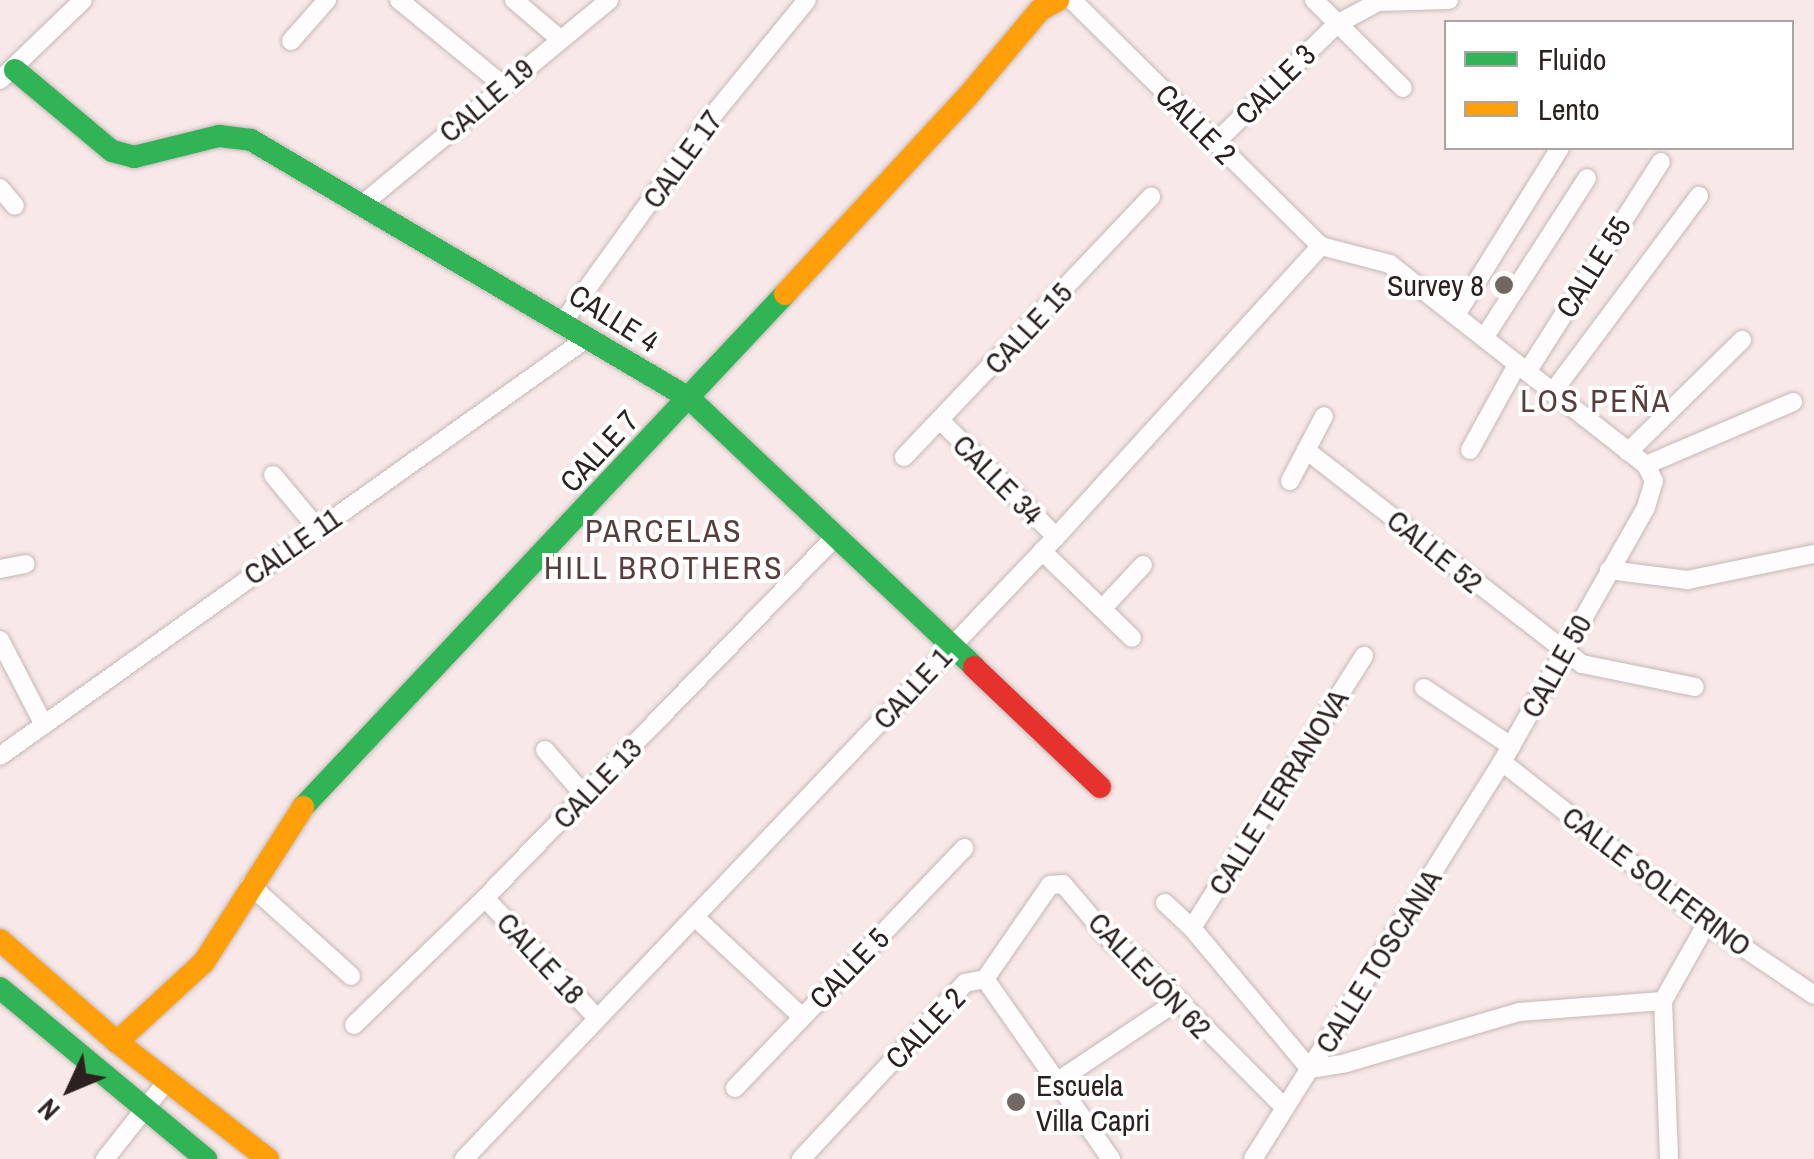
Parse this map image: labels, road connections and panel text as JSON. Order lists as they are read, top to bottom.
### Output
{
  "streets": {
    "main road": ["CALLE 4", "CALLE 7"],
    "street": [
      "CALLE 3",
      "CALLE 19",
      "CALLE 2",
      "CALLE 17",
      "CALLE 55",
      "CALLE 15",
      "CALLE 34",
      "CALLE 11",
      "CALLE 52",
      "CALLE 50",
      "CALLE 1",
      "CALLE 13",
      "CALLE TERRANOVA",
      "CALLE SOLFERINO",
      "CALLE 18",
      "CALLE TOSCANIA",
      "CALLE 5",
      "CALLEJÓN 62"
    ]
  },
  "crossings": [
    ["CALLE 3", "CALLE 2"],
    ["CALLE 19", "CALLE 4"],
    ["CALLE 2", "CALLE 1"],
    ["CALLE 2", "CALLEJÓN 62"],
    ["CALLE 17", "CALLE 4"],
    ["CALLE 4", "CALLE 7"],
    ["CALLE 4", "CALLE 11"],
    ["CALLE 4", "CALLE 1"],
    ["CALLE 4", "CALLE 13"],
    ["CALLE 15", "CALLE 34"],
    ["CALLE 34", "CALLE 1"],
    ["CALLE 52", "CALLE 50"],
    ["CALLE 50", "CALLE SOLFERINO"],
    ["CALLE 50", "CALLE TOSCANIA"],
    ["CALLE 1", "CALLE 18"],
    ["CALLE 13", "CALLE 18"],
    ["CALLE SOLFERINO", "CALLE TOSCANIA"],
    ["CALLE TOSCANIA", "CALLEJÓN 62"]
  ],
  "districts": ["LOS PEÑA", "PARCELAS HILL BROTHERS"],
  "places": ["Survey 8", "Escuela Villa Capri"],
  "legend": ["Fluido", "Lento"],
  "north": "bottom left"
}
